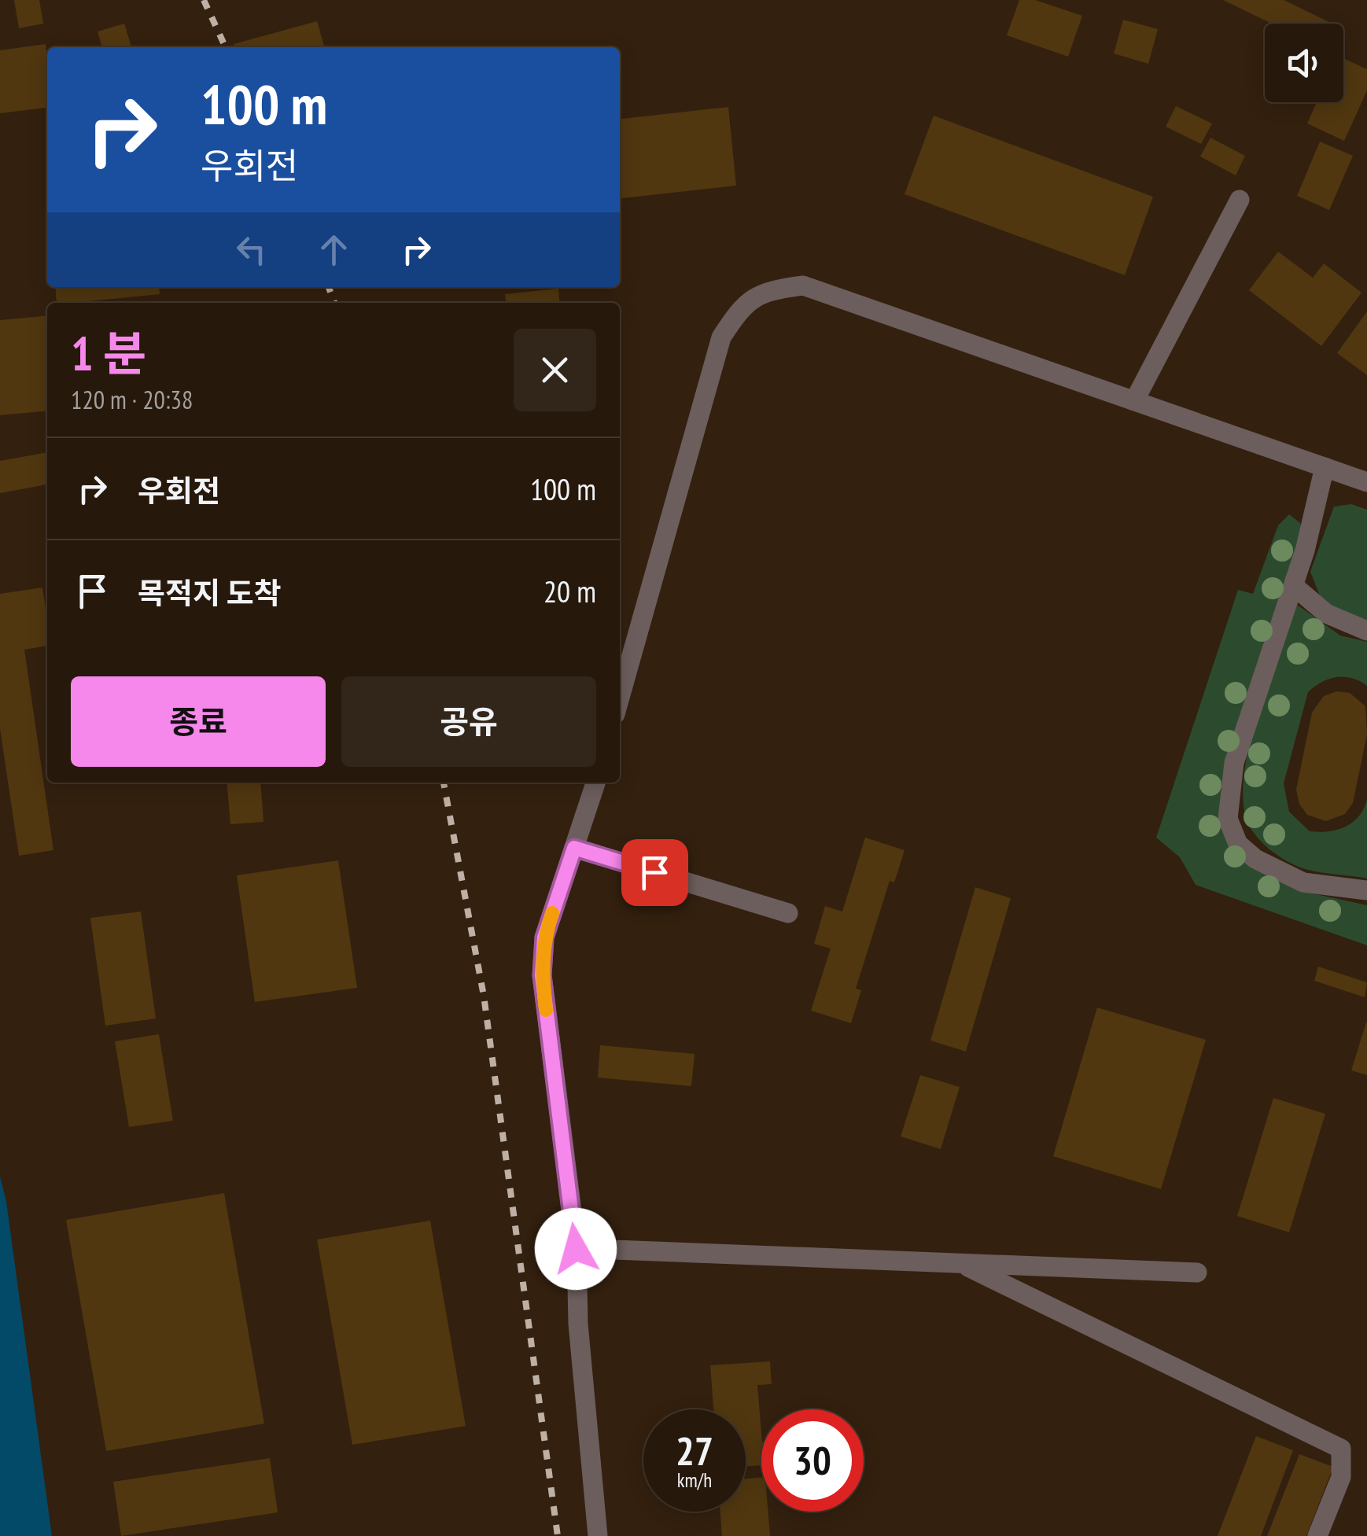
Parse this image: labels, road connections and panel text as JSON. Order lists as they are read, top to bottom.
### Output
{
  "page": {
    "turn": ["100 m", "우회전"],
    "heading": ["1 분", "120 m · 20:38"],
    "list": [
      {
        "name": "우회전",
        "value": "100 m"
      },
      {
        "name": "목적지 도착",
        "value": "20 m"
      }
    ],
    "buttons": ["종료", "공유"],
    "speed": "27 km/h",
    "limit": "30"
  }
}
